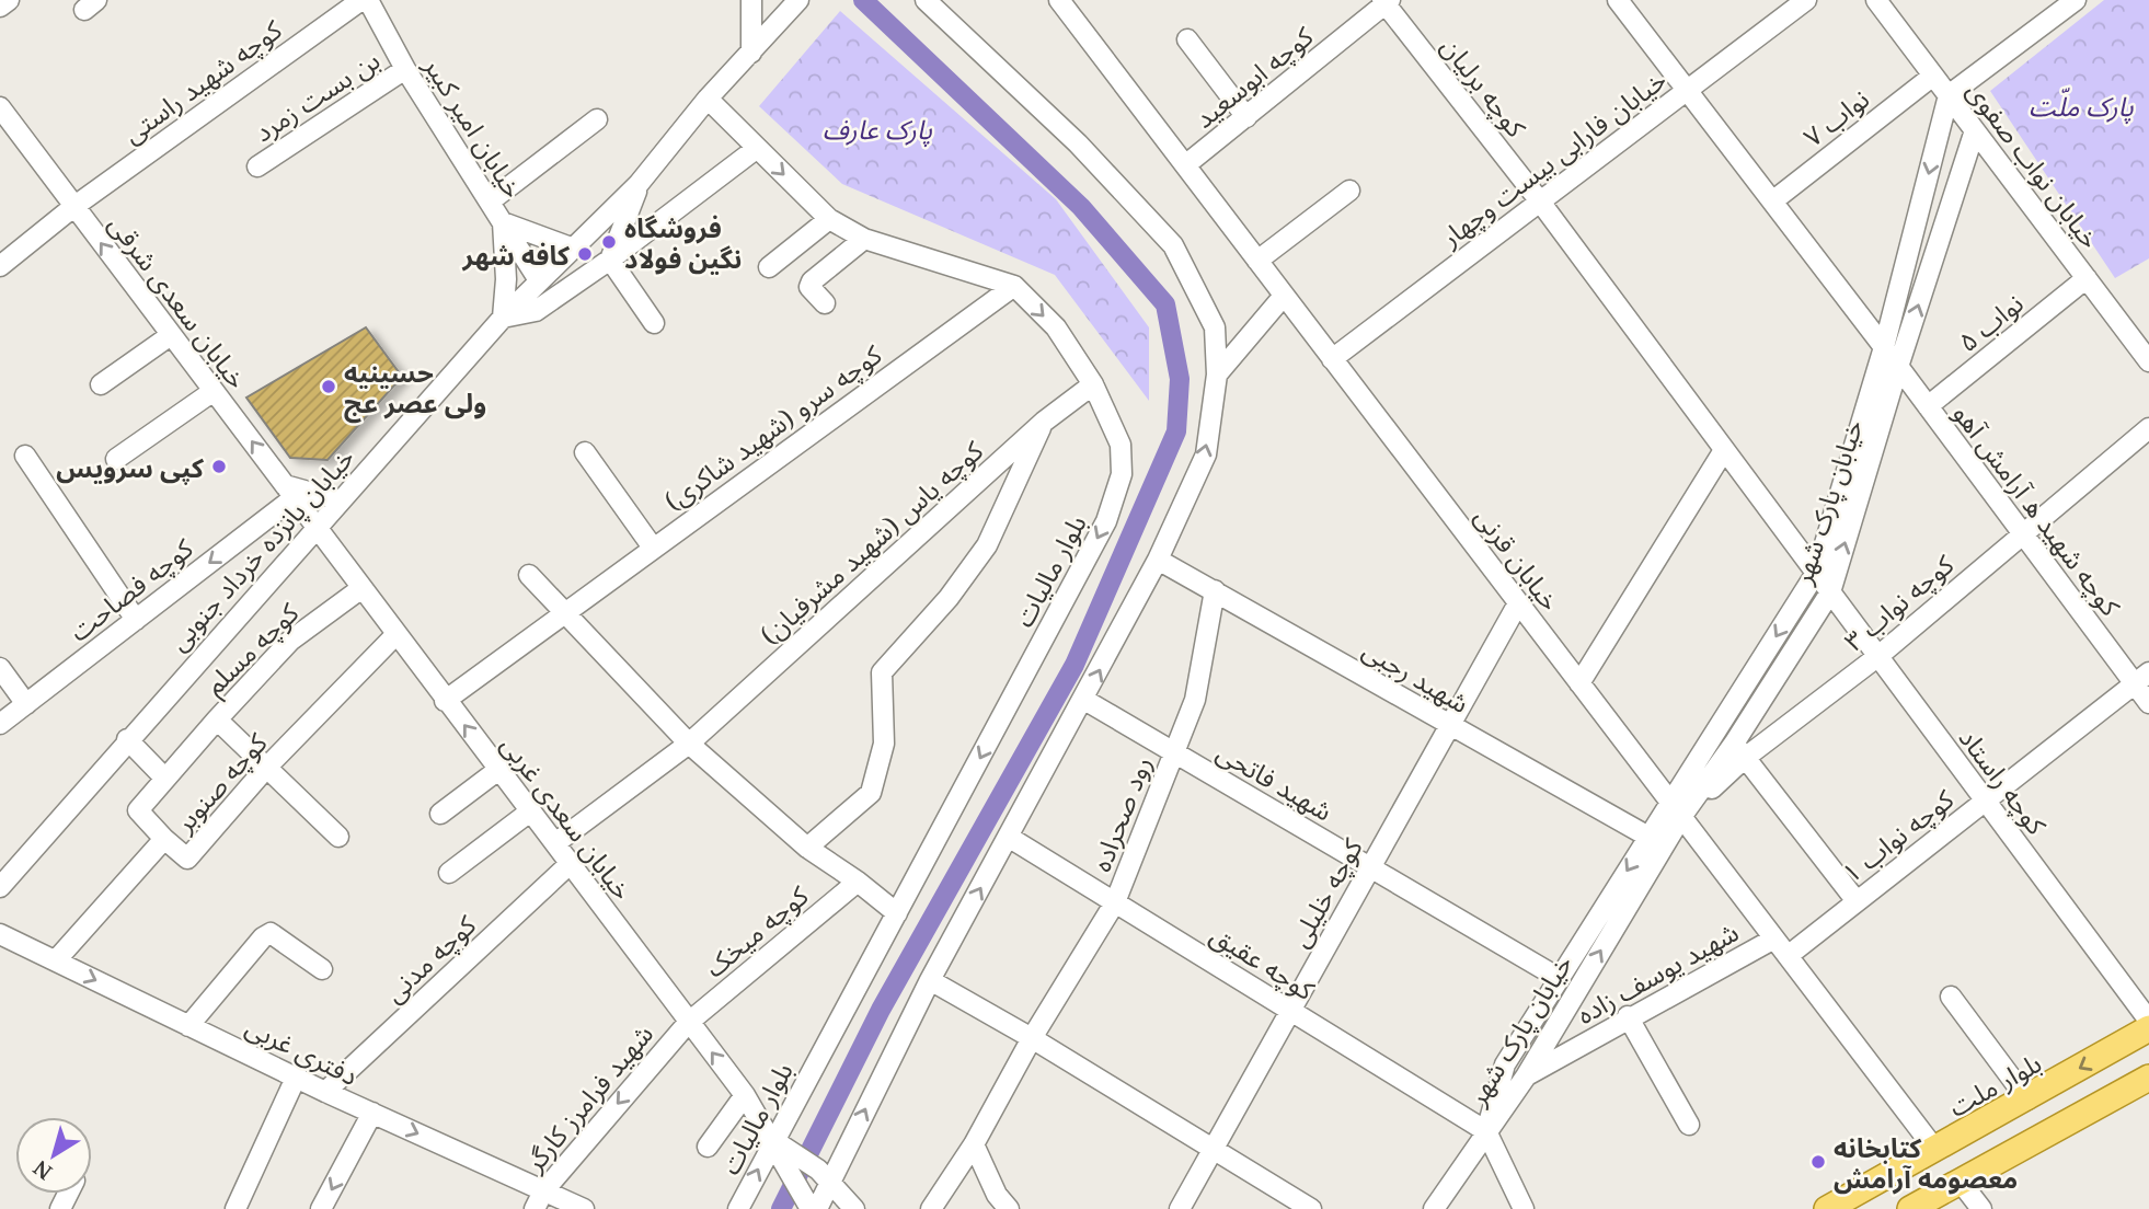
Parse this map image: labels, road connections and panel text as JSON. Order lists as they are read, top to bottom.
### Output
{
  "streets": {
    "main road": ["بلوار ملت"],
    "street": [
      "کوچه ابوسعید",
      "کوچه شهید راستی",
      "کوچه برلیان",
      "بن بست زمرد",
      "نواب ۷",
      "خیابان امیر کبیر",
      "خیابان فارابی بیست وچهار",
      "خیابان نواب صفوی",
      "خیابان سعدی شرقی",
      "نواب ۵",
      "کوچه سرو (شهید شاکری)",
      "خیابان پارک شهر",
      "کوچه شهید ه آرامش آهو",
      "کوچه یاس (شهید مشرفیان)",
      "خیابان پانزده خرداد جنوبی",
      "خیابان قرنی",
      "بلوار مالیات",
      "کوچه فصاحت",
      "کوچه نواب ۳",
      "کوچه مسلم",
      "شهید رجبی",
      "شهید فاتحی",
      "کوچه راستاد",
      "کوچه صنوبر",
      "رود صحراده",
      "خیابان سعدی غربی",
      "کوچه نواب ۱",
      "کوچه خلیلی",
      "کوچه میخک",
      "کوچه مدنی",
      "کوچه عقیق",
      "شهید یوسف زاده",
      "دفتری غربی",
      "شهید فرامرز کارگر"
    ]
  },
  "crossings": [
    ["کوچه ابوسعید", "کوچه برلیان"],
    ["کوچه ابوسعید", "خیابان قرنی"],
    ["کوچه شهید راستی", "خیابان سعدی شرقی"],
    ["کوچه برلیان", "خیابان فارابی بیست وچهار"],
    ["کوچه برلیان", "کوچه راستاد"],
    ["بن بست زمرد", "خیابان امیر کبیر"],
    ["نواب ۷", "خیابان نواب صفوی"],
    ["نواب ۷", "کوچه شهید ه آرامش آهو"],
    ["خیابان امیر کبیر", "خیابان پانزده خرداد جنوبی"],
    ["خیابان فارابی بیست وچهار", "کوچه شهید ه آرامش آهو"],
    ["خیابان فارابی بیست وچهار", "خیابان قرنی"],
    ["خیابان نواب صفوی", "نواب ۵"],
    ["خیابان نواب صفوی", "خیابان پارک شهر"],
    ["خیابان سعدی شرقی", "خیابان پانزده خرداد جنوبی"],
    ["خیابان سعدی شرقی", "کوچه فصاحت"],
    ["خیابان سعدی شرقی", "خیابان سعدی غربی"],
    ["نواب ۵", "کوچه شهید ه آرامش آهو"],
    ["کوچه سرو (شهید شاکری)", "بلوار مالیات"],
    ["کوچه سرو (شهید شاکری)", "خیابان سعدی غربی"],
    ["خیابان پارک شهر", "کوچه شهید ه آرامش آهو"],
    ["خیابان پارک شهر", "خیابان قرنی"],
    ["خیابان پارک شهر", "کوچه نواب ۳"],
    ["خیابان پارک شهر", "شهید رجبی"],
    ["خیابان پارک شهر", "شهید فاتحی"],
    ["خیابان پارک شهر", "کوچه راستاد"],
    ["خیابان پارک شهر", "کوچه عقیق"],
    ["خیابان پارک شهر", "شهید یوسف زاده"],
    ["کوچه شهید ه آرامش آهو", "کوچه نواب ۳"],
    ["کوچه شهید ه آرامش آهو", "کوچه نواب ۱"],
    ["کوچه یاس (شهید مشرفیان)", "بلوار مالیات"],
    ["کوچه یاس (شهید مشرفیان)", "خیابان سعدی غربی"],
    ["خیابان پانزده خرداد جنوبی", "بلوار مالیات"],
    ["خیابان پانزده خرداد جنوبی", "خیابان سعدی غربی"],
    ["خیابان قرنی", "کوچه نواب ۳"],
    ["خیابان قرنی", "کوچه نواب ۱"],
    ["خیابان قرنی", "کوچه خلیلی"],
    ["خیابان قرنی", "شهید یوسف زاده"],
    ["خیابان قرنی", "بلوار ملت"],
    ["بلوار مالیات", "خیابان سعدی غربی"],
    ["کوچه نواب ۳", "کوچه راستاد"],
    ["کوچه مسلم", "کوچه صنوبر"],
    ["کوچه مسلم", "خیابان سعدی غربی"],
    ["شهید رجبی", "رود صحراده"],
    ["شهید رجبی", "کوچه خلیلی"],
    ["شهید فاتحی", "رود صحراده"],
    ["شهید فاتحی", "کوچه خلیلی"],
    ["کوچه راستاد", "کوچه نواب ۱"],
    ["کوچه صنوبر", "خیابان سعدی غربی"],
    ["کوچه صنوبر", "دفتری غربی"],
    ["رود صحراده", "کوچه عقیق"],
    ["خیابان سعدی غربی", "کوچه میخک"],
    ["خیابان سعدی غربی", "کوچه مدنی"],
    ["خیابان سعدی غربی", "شهید فرامرز کارگر"],
    ["کوچه خلیلی", "کوچه عقیق"],
    ["کوچه میخک", "شهید فرامرز کارگر"],
    ["کوچه مدنی", "دفتری غربی"],
    ["دفتری غربی", "شهید فرامرز کارگر"]
  ],
  "one_way": ["خیابان سعدی شرقی", "دفتری غربی", "شهید فرامرز کارگر"],
  "parks": ["پارک ملّت", "پارک عارف"],
  "places": [
    "فروشگاه نگین فولاد",
    "کافه شهر",
    "حسینیه ولی عصر عج",
    "کپی سرویس",
    "کتابخانه معصومه آرامش"
  ],
  "north": "bottom left"
}
